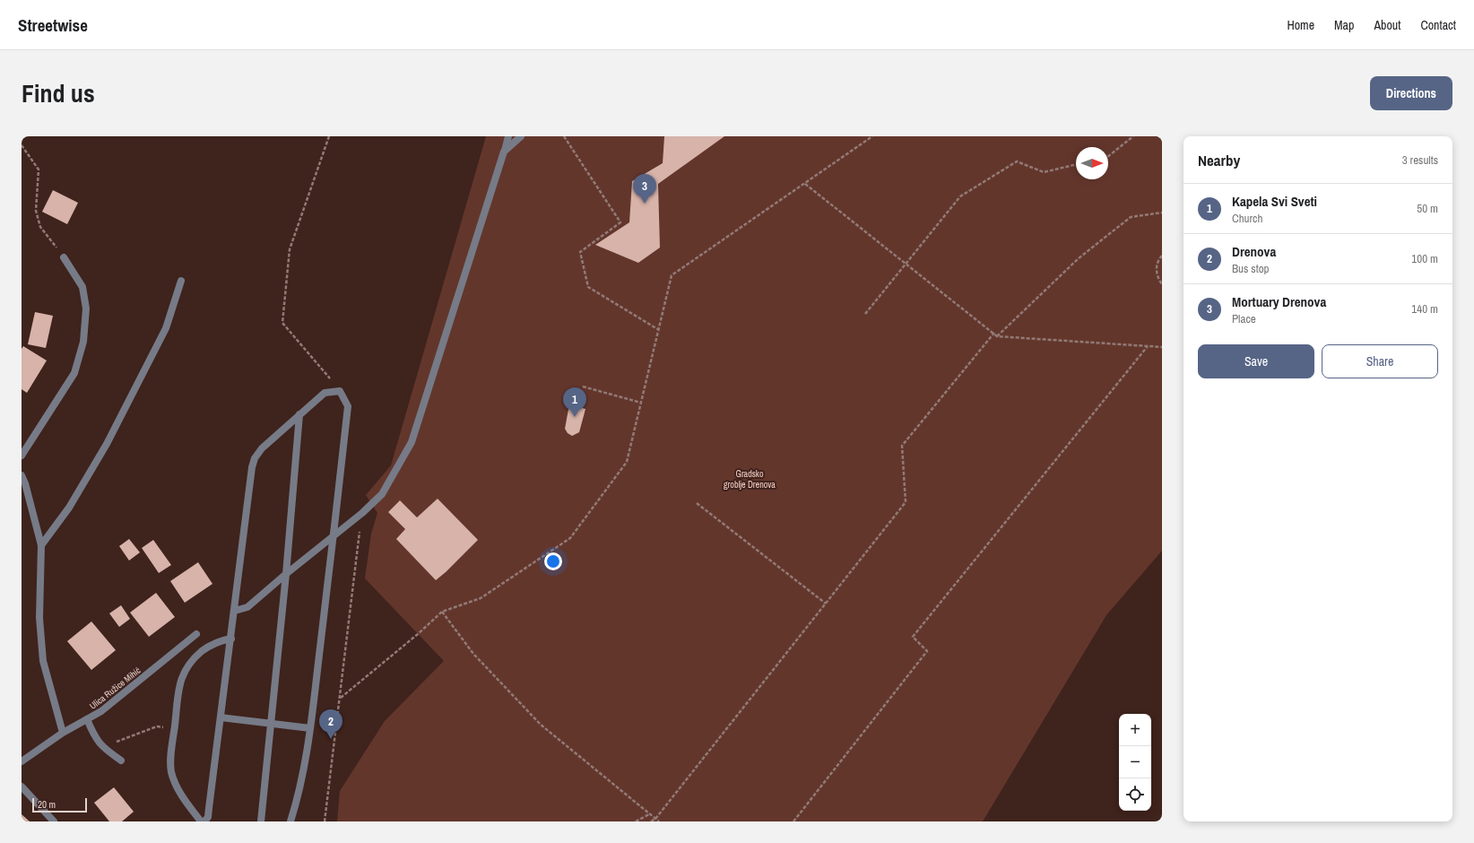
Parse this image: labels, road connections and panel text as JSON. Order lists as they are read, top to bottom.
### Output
{
  "streets": {
    "street": ["Ulica Ružice Mihić"]
  },
  "parks": ["Gradsko groblje Drenova"],
  "scale_bar": "20 m",
  "north": "right",
  "page": {
    "header": "Streetwise",
    "nav": [
      "Home",
      "Map",
      "About",
      "Contact"
    ],
    "title": "Find us",
    "buttons": [
      "Directions",
      ["Save", "Share"]
    ],
    "heading": ["Nearby", "3 results"],
    "pins": ["3", "1", "2"],
    "list": [
      {
        "mark": "1",
        "name": "Kapela Svi Sveti",
        "note": "Church",
        "value": "50 m"
      },
      {
        "mark": "2",
        "name": "Drenova",
        "note": "Bus stop",
        "value": "100 m"
      },
      {
        "mark": "3",
        "name": "Mortuary Drenova",
        "note": "Place",
        "value": "140 m"
      }
    ],
    "map_buttons": ["+", "−"],
    "scale": "20 m"
  }
}
